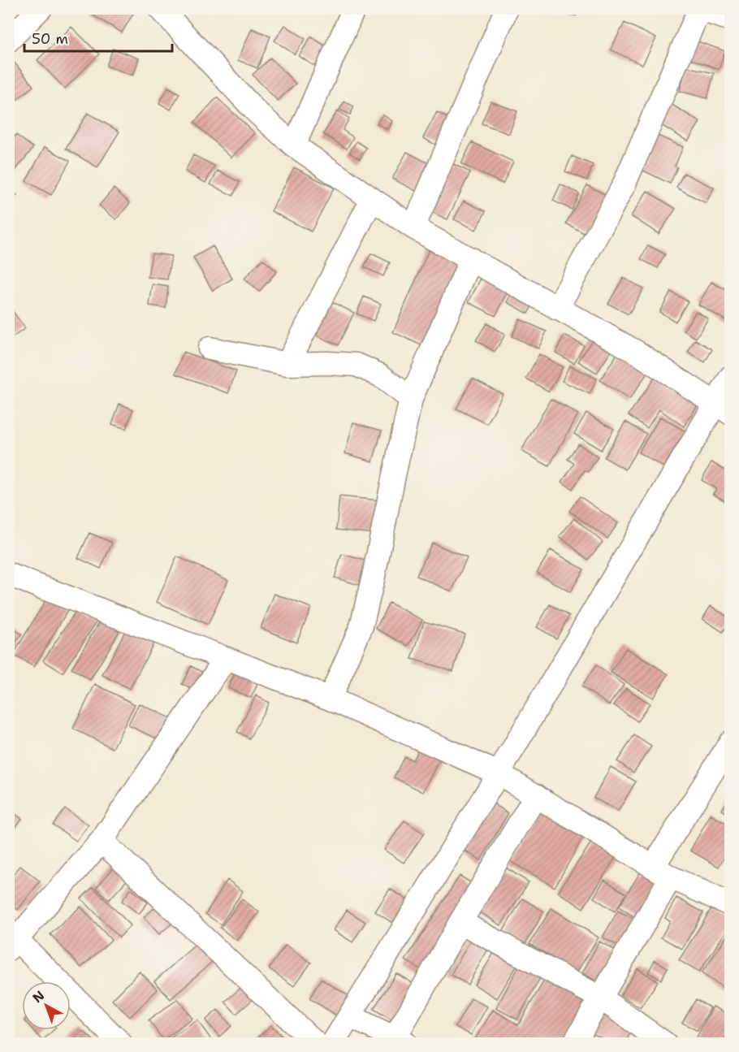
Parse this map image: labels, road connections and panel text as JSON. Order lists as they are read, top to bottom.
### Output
{
  "scale_bar": "50 m",
  "north": "top left"
}
